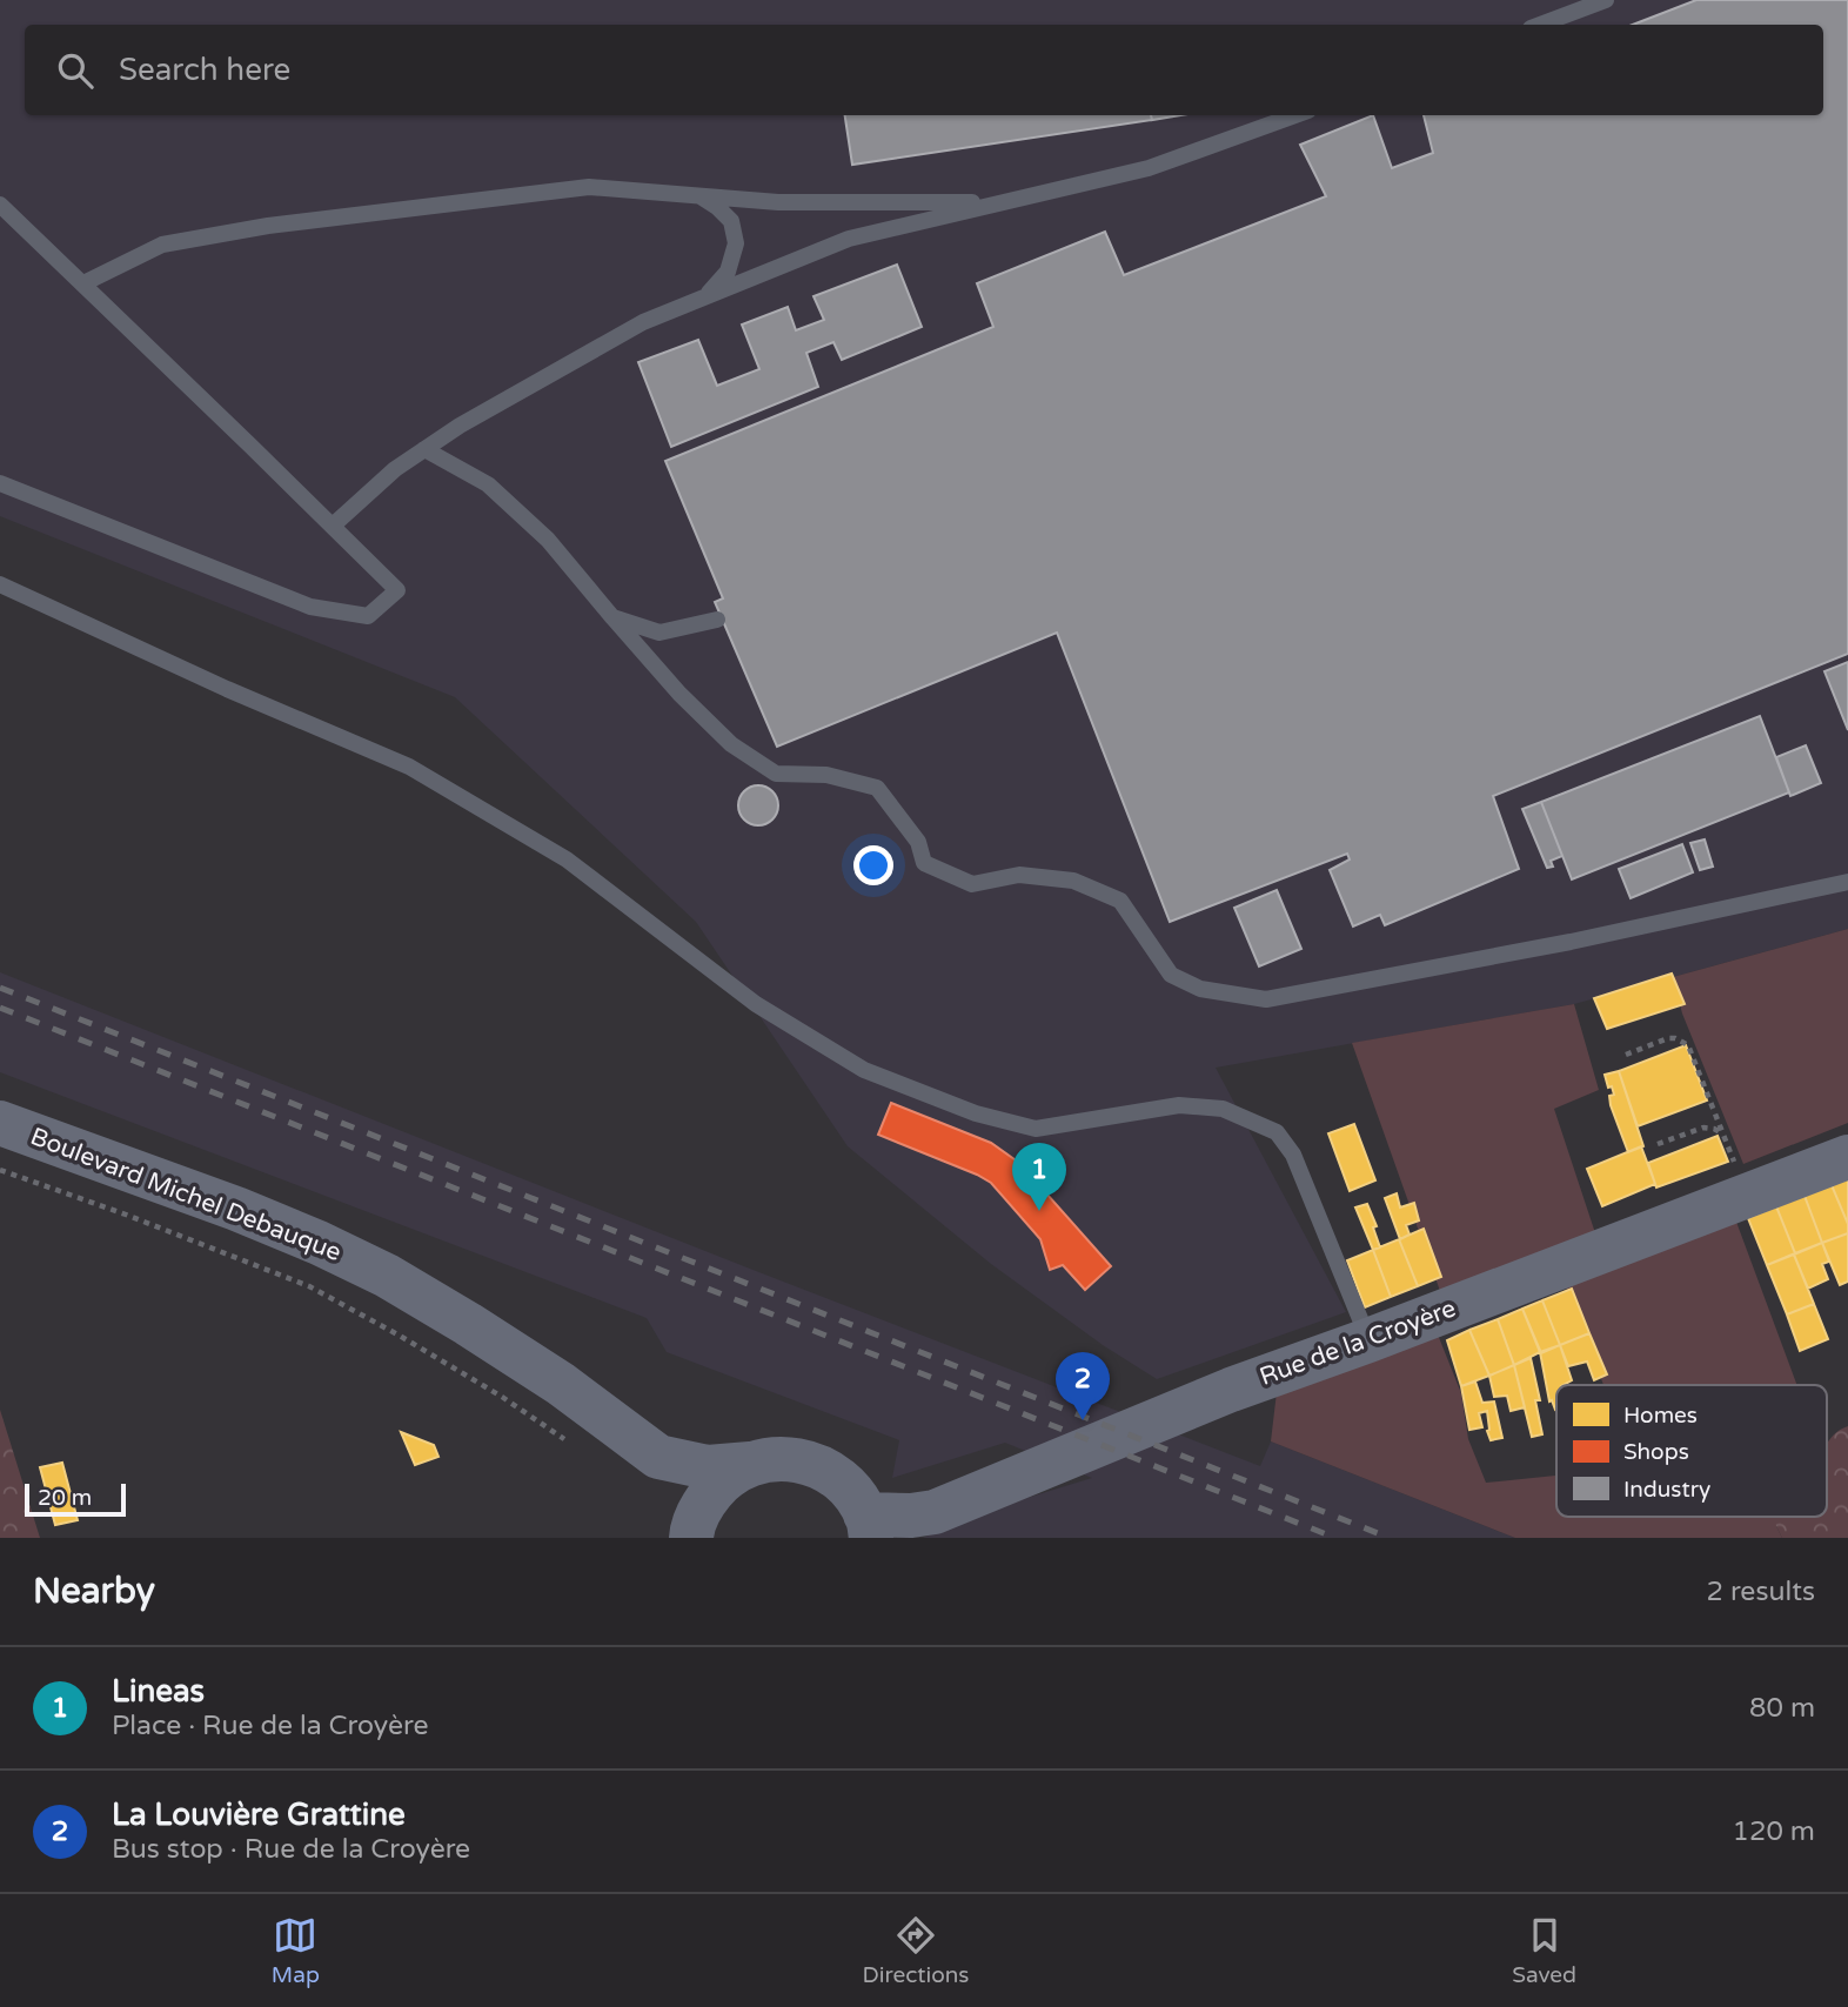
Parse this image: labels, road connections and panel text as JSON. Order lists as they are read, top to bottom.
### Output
{
  "streets": {
    "main road": ["Boulevard Michel Debauque", "Rue de la Croyère"]
  },
  "crossings": [
    ["Boulevard Michel Debauque", "Rue de la Croyère"]
  ],
  "legend": ["Homes", "Shops", "Industry"],
  "scale_bar": "20 m",
  "page": {
    "search": "Search here",
    "pins": ["1", "2"],
    "scale": "20 m",
    "heading": ["Nearby", "2 results"],
    "list": [
      {
        "mark": "1",
        "name": "Lineas",
        "note": "Place · Rue de la Croyère",
        "value": "80 m"
      },
      {
        "mark": "2",
        "name": "La Louvière Grattine",
        "note": "Bus stop · Rue de la Croyère",
        "value": "120 m"
      }
    ],
    "nav": ["Map", "Directions", "Saved"]
  }
}
